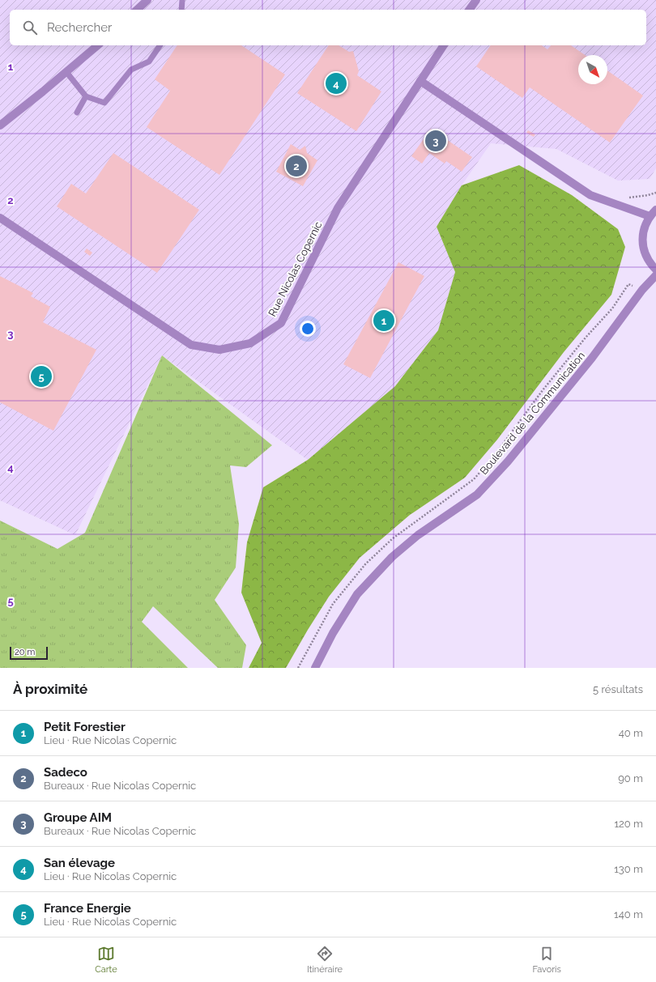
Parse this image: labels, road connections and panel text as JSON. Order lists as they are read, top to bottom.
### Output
{
  "streets": {
    "street": ["Rue Nicolas Copernic", "Boulevard de la Communication"]
  },
  "scale_bar": "20 m",
  "north": "bottom right",
  "page": {
    "search": "Rechercher",
    "pins": [
      "4",
      "3",
      "2",
      "1",
      "5"
    ],
    "scale": "20 m",
    "heading": ["À proximité", "5 résultats"],
    "list": [
      {
        "mark": "1",
        "name": "Petit Forestier",
        "note": "Lieu · Rue Nicolas Copernic",
        "value": "40 m"
      },
      {
        "mark": "2",
        "name": "Sadeco",
        "note": "Bureaux · Rue Nicolas Copernic",
        "value": "90 m"
      },
      {
        "mark": "3",
        "name": "Groupe AIM",
        "note": "Bureaux · Rue Nicolas Copernic",
        "value": "120 m"
      },
      {
        "mark": "4",
        "name": "San élevage",
        "note": "Lieu · Rue Nicolas Copernic",
        "value": "130 m"
      },
      {
        "mark": "5",
        "name": "France Energie",
        "note": "Lieu · Rue Nicolas Copernic",
        "value": "140 m"
      }
    ],
    "nav": ["Carte", "Itinéraire", "Favoris"]
  },
  "grid": {
    "rows": [
      "1",
      "2",
      "3",
      "4",
      "5"
    ]
  }
}
